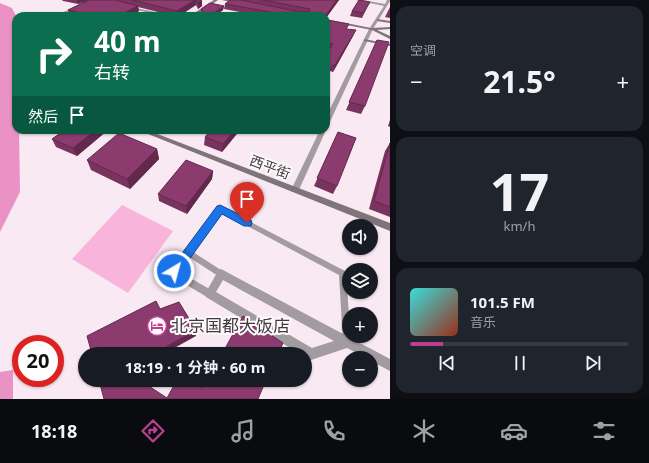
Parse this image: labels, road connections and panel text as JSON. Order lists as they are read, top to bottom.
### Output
{
  "streets": {
    "street": ["西平街"]
  },
  "places": {
    "hotel": ["北京国都大饭店"]
  },
  "page": {
    "tile": [
      "空调",
      ["17", "km/h"]
    ],
    "turn": ["40 m", "右转"],
    "heat": ["−", "21.5°", "+"],
    "then": "然后",
    "map_buttons": ["+", "−"],
    "song": ["101.5 FM", "音乐"],
    "limit": "20",
    "trip": "18:19 · 1 分钟 · 60 m",
    "tabs": "18:18"
  }
}
